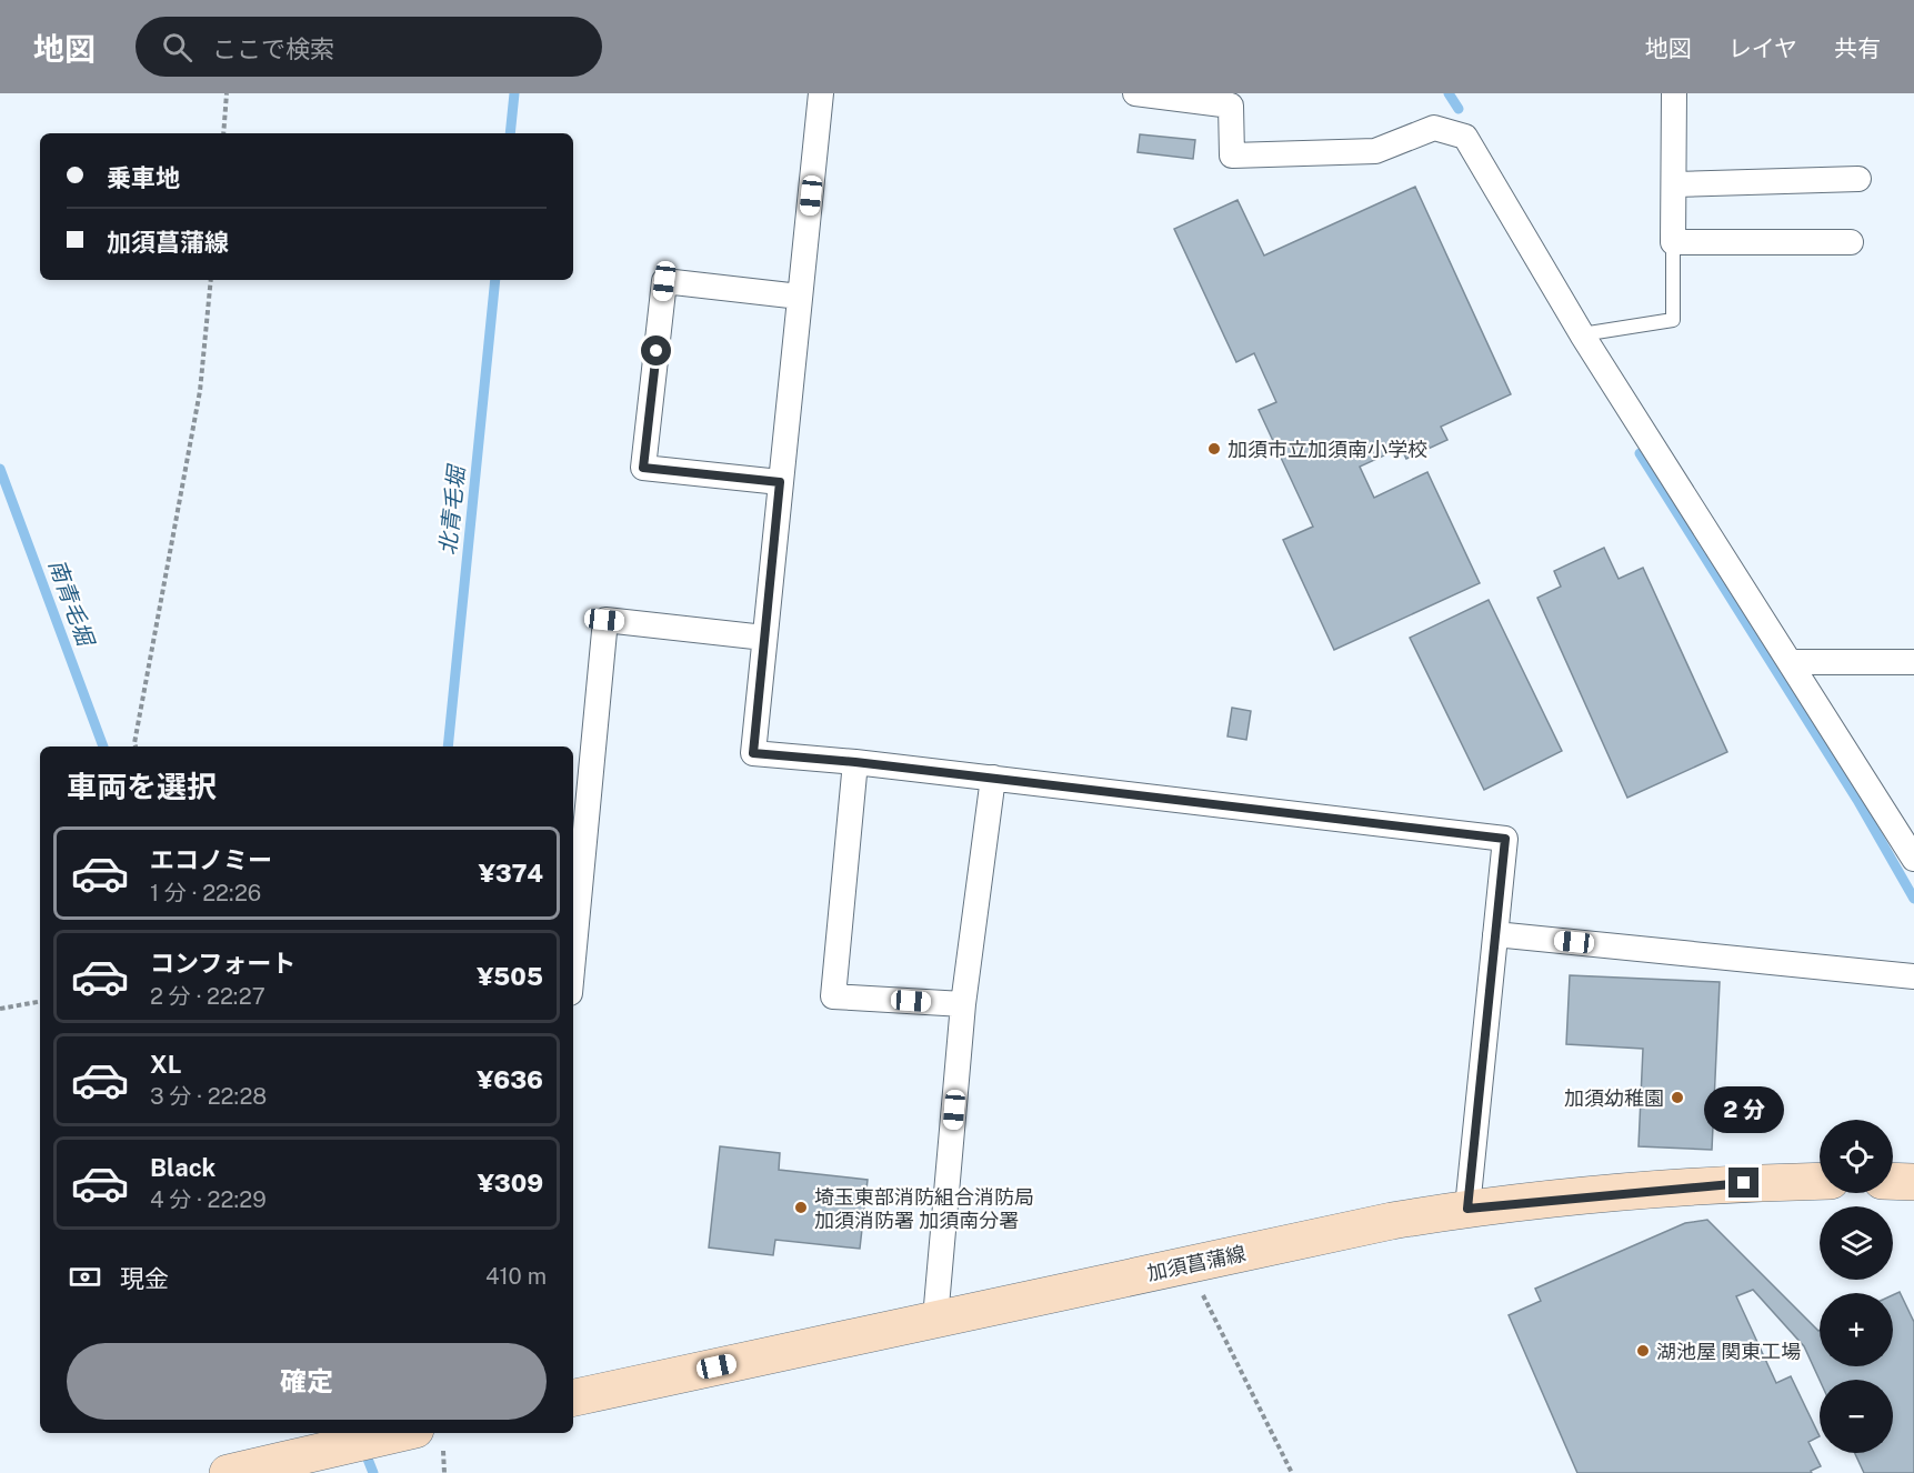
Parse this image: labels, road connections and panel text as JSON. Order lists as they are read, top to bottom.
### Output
{
  "streets": {
    "main road": ["加須菖蒲線"]
  },
  "water": ["北青毛堀", "南青毛堀"],
  "places": [
    "加須市立加須南小学校",
    "加須幼稚園",
    "埼玉東部消防組合消防局 加須消防署 加須南分署",
    "湖池屋 関東工場"
  ],
  "page": {
    "header": "地図",
    "search": "ここで検索",
    "nav": ["地図", "レイヤ", "共有"],
    "banner": ["乗車地", "加須菖蒲線"],
    "heading": "車両を選択",
    "list": [
      {
        "name": "エコノミー",
        "note": "1 分 · 22:26",
        "value": "¥374"
      },
      {
        "name": "コンフォート",
        "note": "2 分 · 22:27",
        "value": "¥505"
      },
      {
        "name": "XL",
        "note": "3 分 · 22:28",
        "value": "¥636"
      },
      {
        "name": "Black",
        "note": "4 分 · 22:29",
        "value": "¥309"
      }
    ],
    "bubble": "2 分",
    "map_buttons": ["+", "−"],
    "pay": ["現金", "410 m"],
    "buttons": "確定"
  }
}
